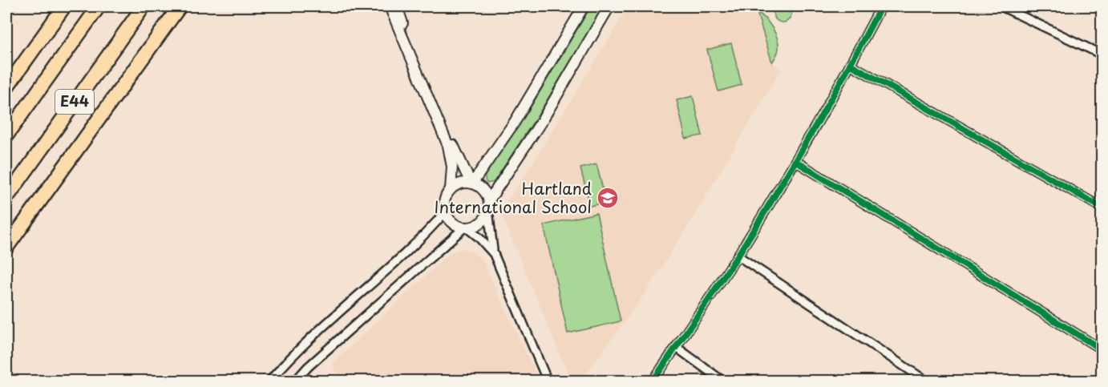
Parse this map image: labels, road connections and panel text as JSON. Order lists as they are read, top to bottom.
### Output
{
  "streets": {
    "highway": ["E44"]
  },
  "places": {
    "school or university": ["Hartland International School"]
  }
}
